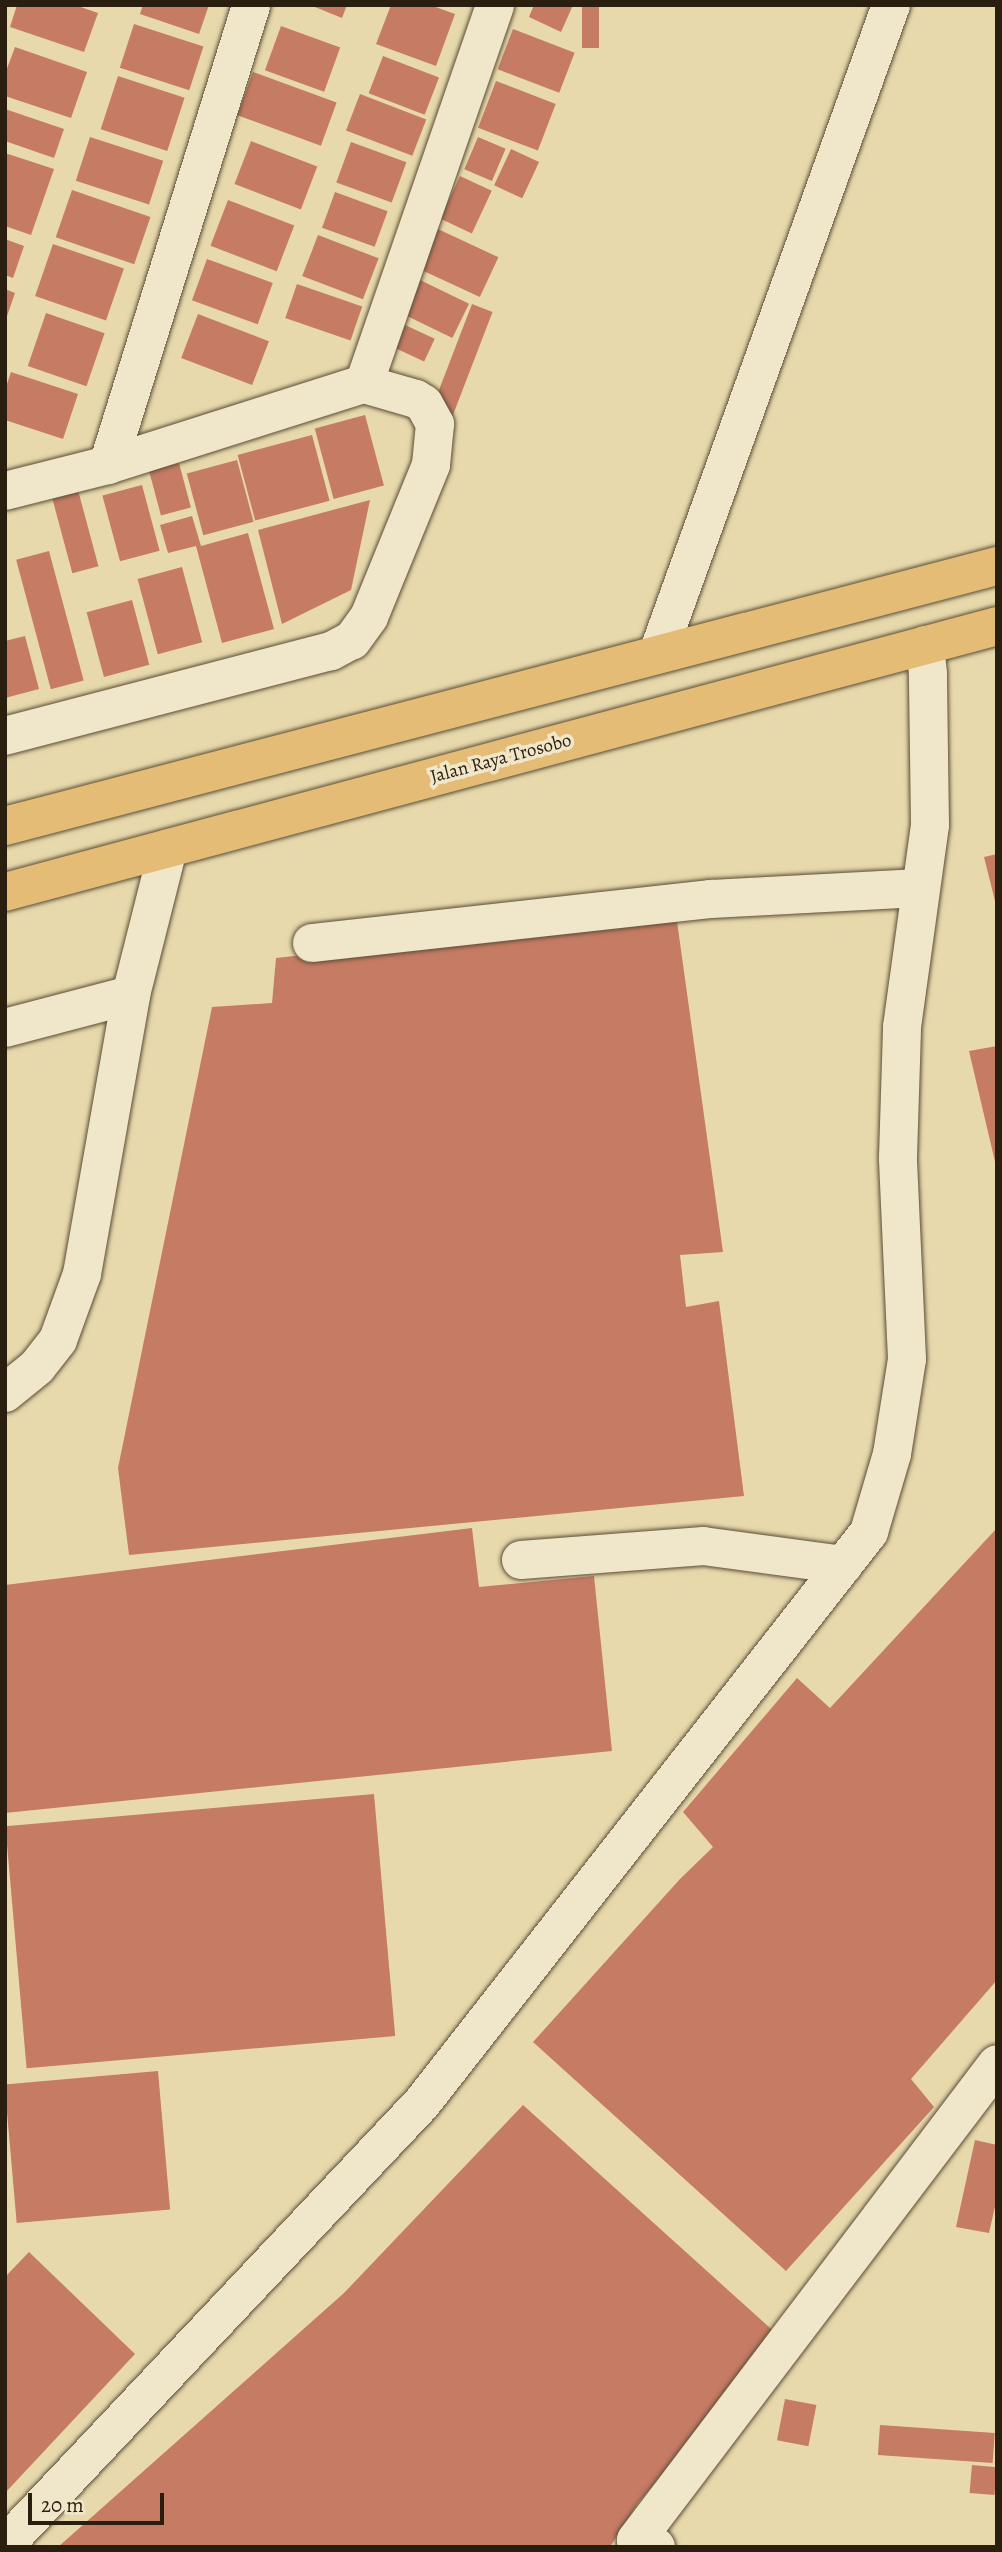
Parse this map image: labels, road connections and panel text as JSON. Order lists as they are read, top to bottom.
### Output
{
  "streets": {
    "highway": ["Jalan Raya Trosobo"]
  },
  "scale_bar": "20 m"
}
